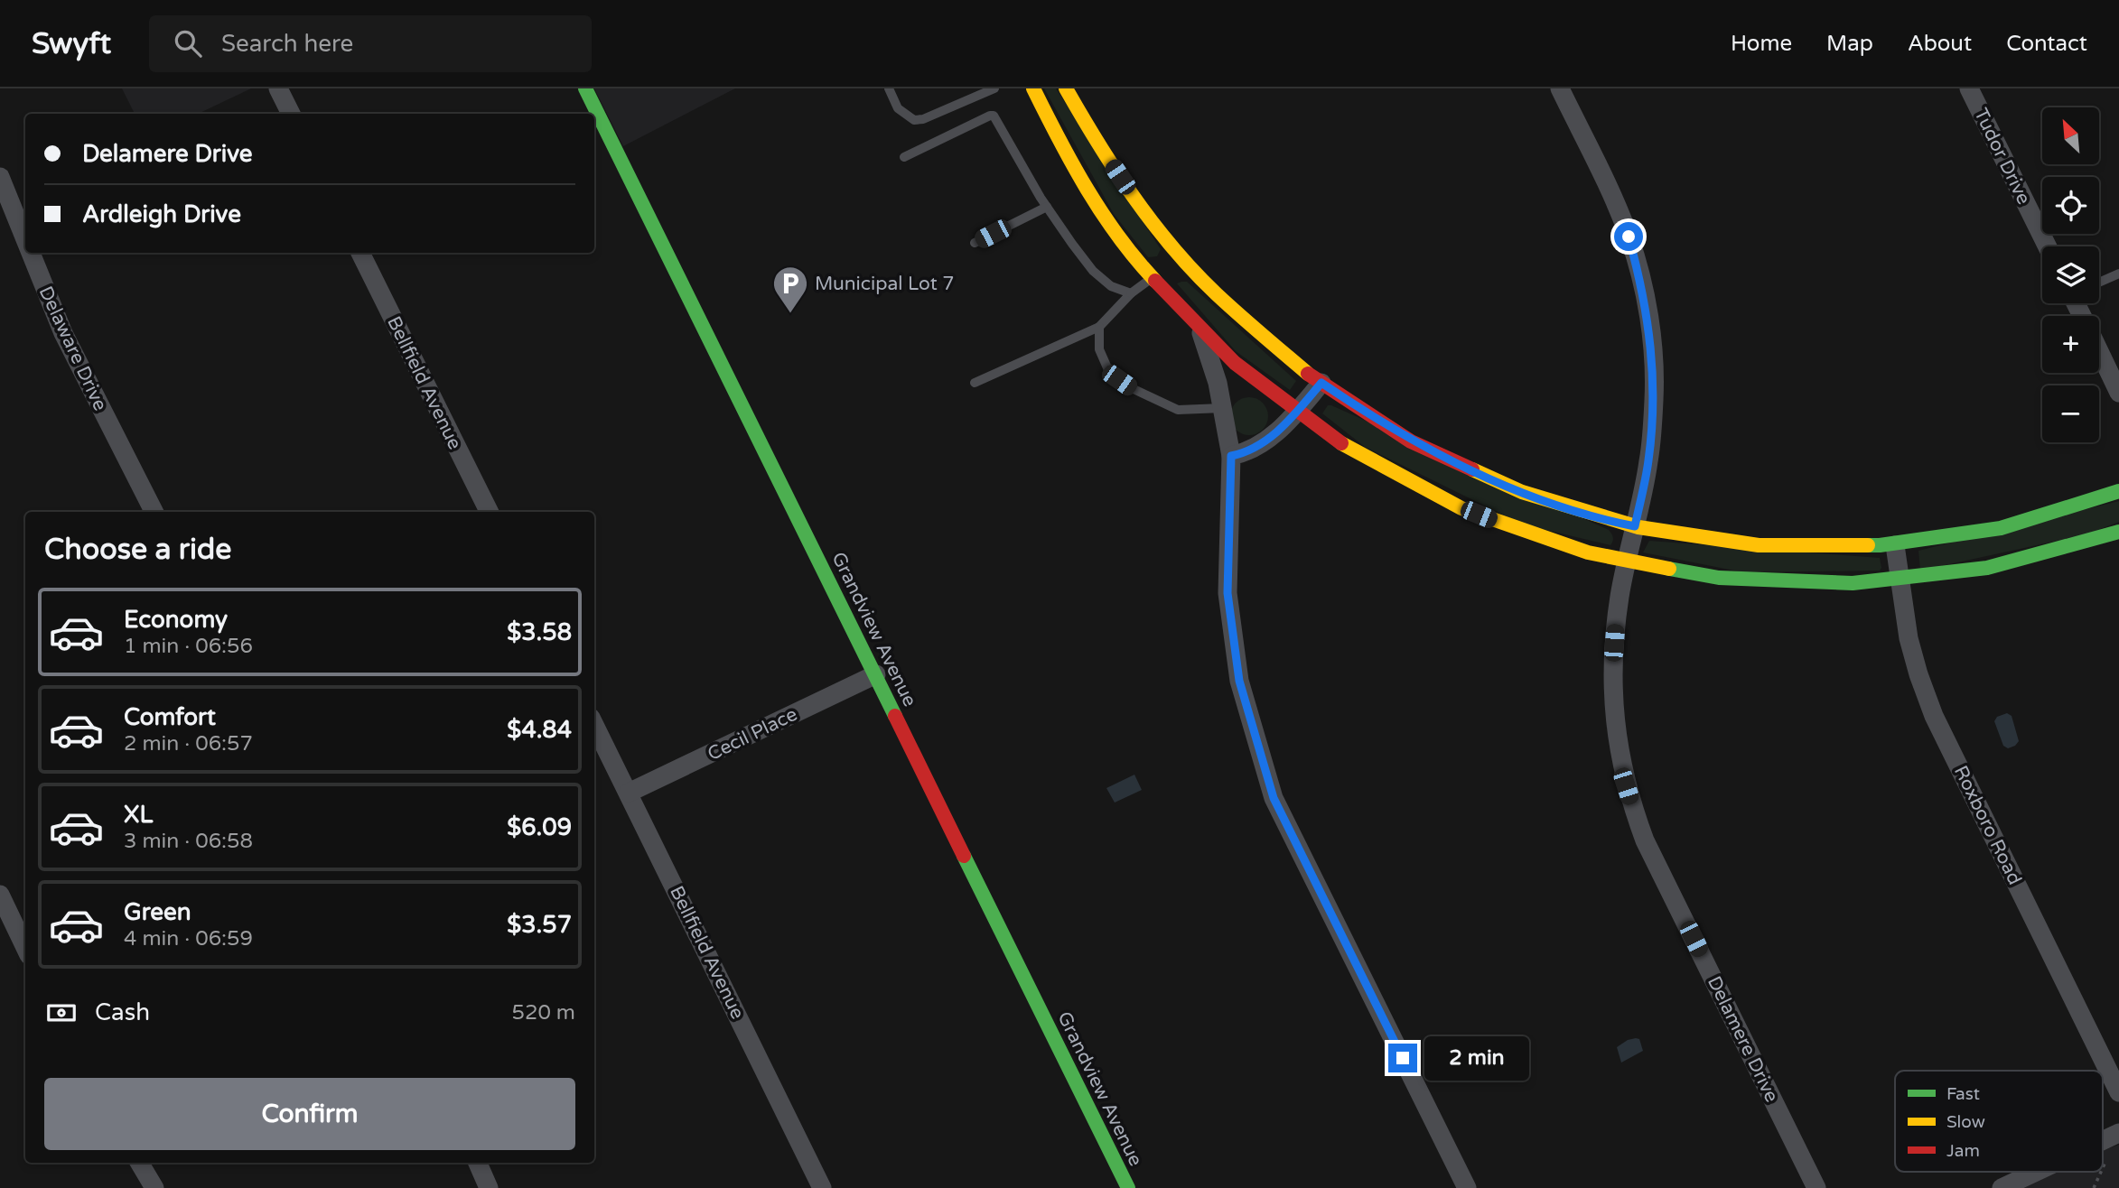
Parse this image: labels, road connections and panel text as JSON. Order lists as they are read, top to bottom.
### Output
{
  "streets": {
    "main road": ["Grandview Avenue"],
    "street": [
      "Tudor Drive",
      "Delaware Drive",
      "Bellfield Avenue",
      "Cecil Place",
      "Roxboro Road",
      "Delamere Drive"
    ]
  },
  "crossings": [
    ["Bellfield Avenue", "Cecil Place"],
    ["Grandview Avenue", "Cecil Place"]
  ],
  "places": {
    "parking": ["Municipal Lot 7"]
  },
  "legend": ["Fast", "Slow", "Jam"],
  "north": "top left",
  "page": {
    "header": "Swyft",
    "search": "Search here",
    "nav": [
      "Home",
      "Map",
      "About",
      "Contact"
    ],
    "map_buttons": ["+", "−"],
    "banner": ["Delamere Drive", "Ardleigh Drive"],
    "heading": "Choose a ride",
    "list": [
      {
        "name": "Economy",
        "note": "1 min · 06:56",
        "value": "$3.58"
      },
      {
        "name": "Comfort",
        "note": "2 min · 06:57",
        "value": "$4.84"
      },
      {
        "name": "XL",
        "note": "3 min · 06:58",
        "value": "$6.09"
      },
      {
        "name": "Green",
        "note": "4 min · 06:59",
        "value": "$3.57"
      }
    ],
    "pay": ["Cash", "520 m"],
    "bubble": "2 min",
    "buttons": "Confirm"
  }
}
